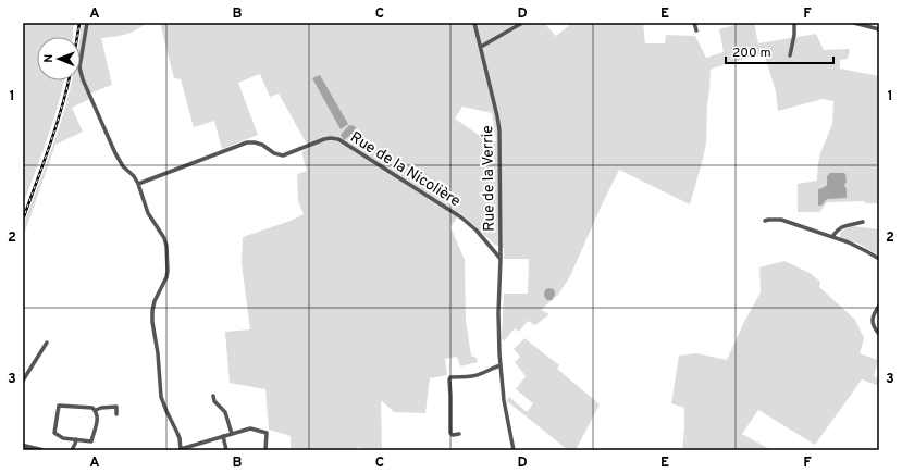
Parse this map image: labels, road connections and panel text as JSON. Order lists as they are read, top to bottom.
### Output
{
  "streets": {
    "street": ["Rue de la Nicolière", "Rue de la Verrie"]
  },
  "crossings": [
    ["Rue de la Nicolière", "Rue de la Verrie"]
  ],
  "scale_bar": "200 m",
  "north": "left",
  "grid": {
    "columns": [
      "A",
      "B",
      "C",
      "D",
      "E",
      "F"
    ],
    "rows": ["1", "2", "3"]
  }
}
